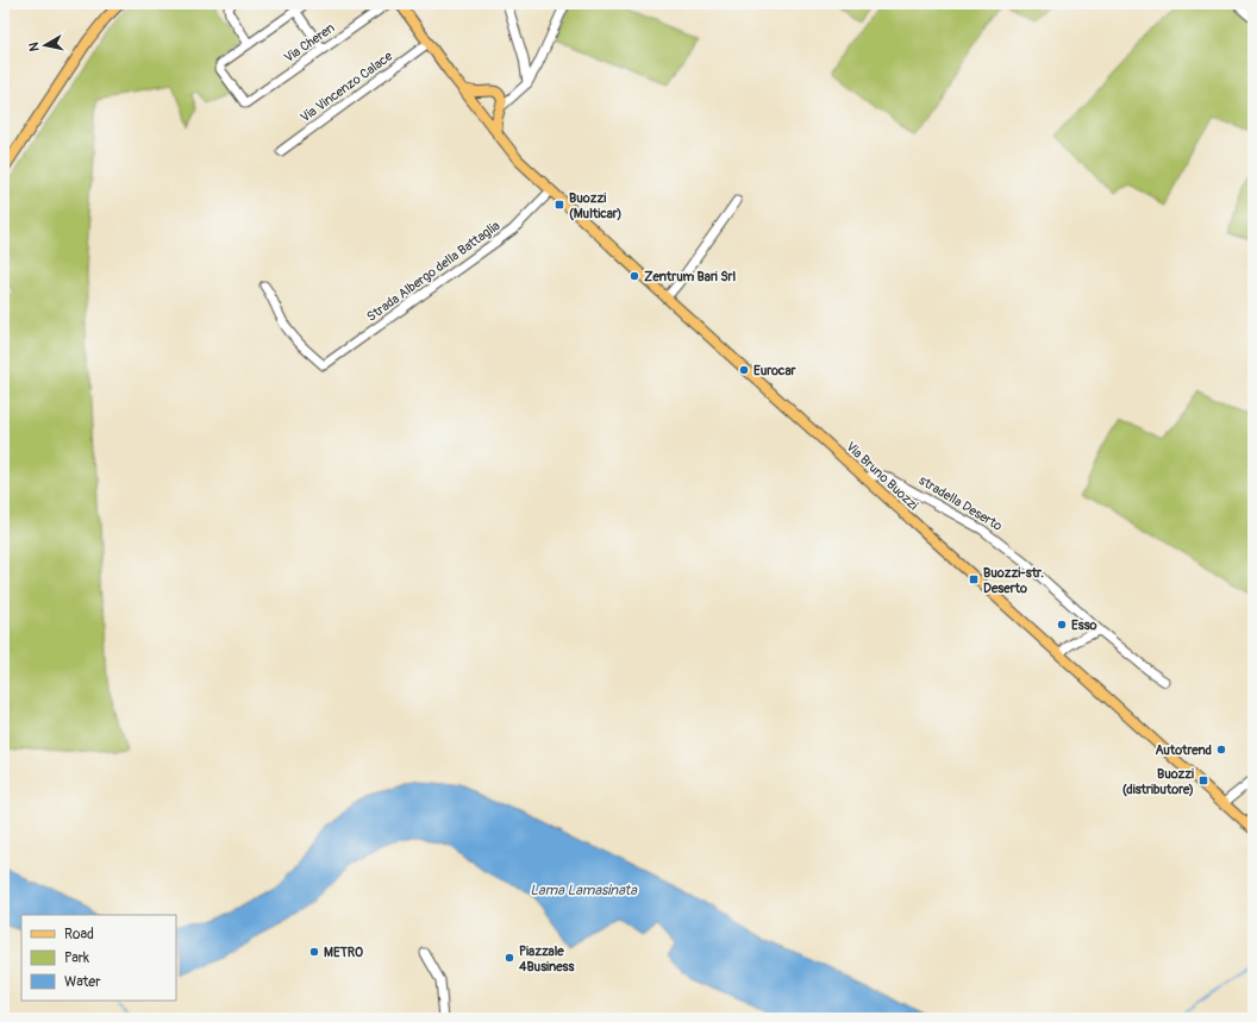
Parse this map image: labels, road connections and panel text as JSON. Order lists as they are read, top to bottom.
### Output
{
  "streets": {
    "main road": ["Via Bruno Buozzi"],
    "street": [
      "Via Cheren",
      "Via Vincenzo Calace",
      "Strada Albergo della Battaglia",
      "stradella Deserto"
    ]
  },
  "crossings": [
    ["Strada Albergo della Battaglia", "Via Bruno Buozzi"],
    ["Via Bruno Buozzi", "stradella Deserto"]
  ],
  "water": ["Lama Lamasinata"],
  "places": {
    "transit": ["Buozzi (Multicar)", "Buozzi-str. Deserto", "Buozzi (distributore)"],
    "other": [
      "Zentrum Bari Srl",
      "Eurocar",
      "Esso",
      "Autotrend",
      "METRO",
      "Piazzale 4Business"
    ]
  },
  "legend": ["Road", "Park", "Water"],
  "north": "left"
}
